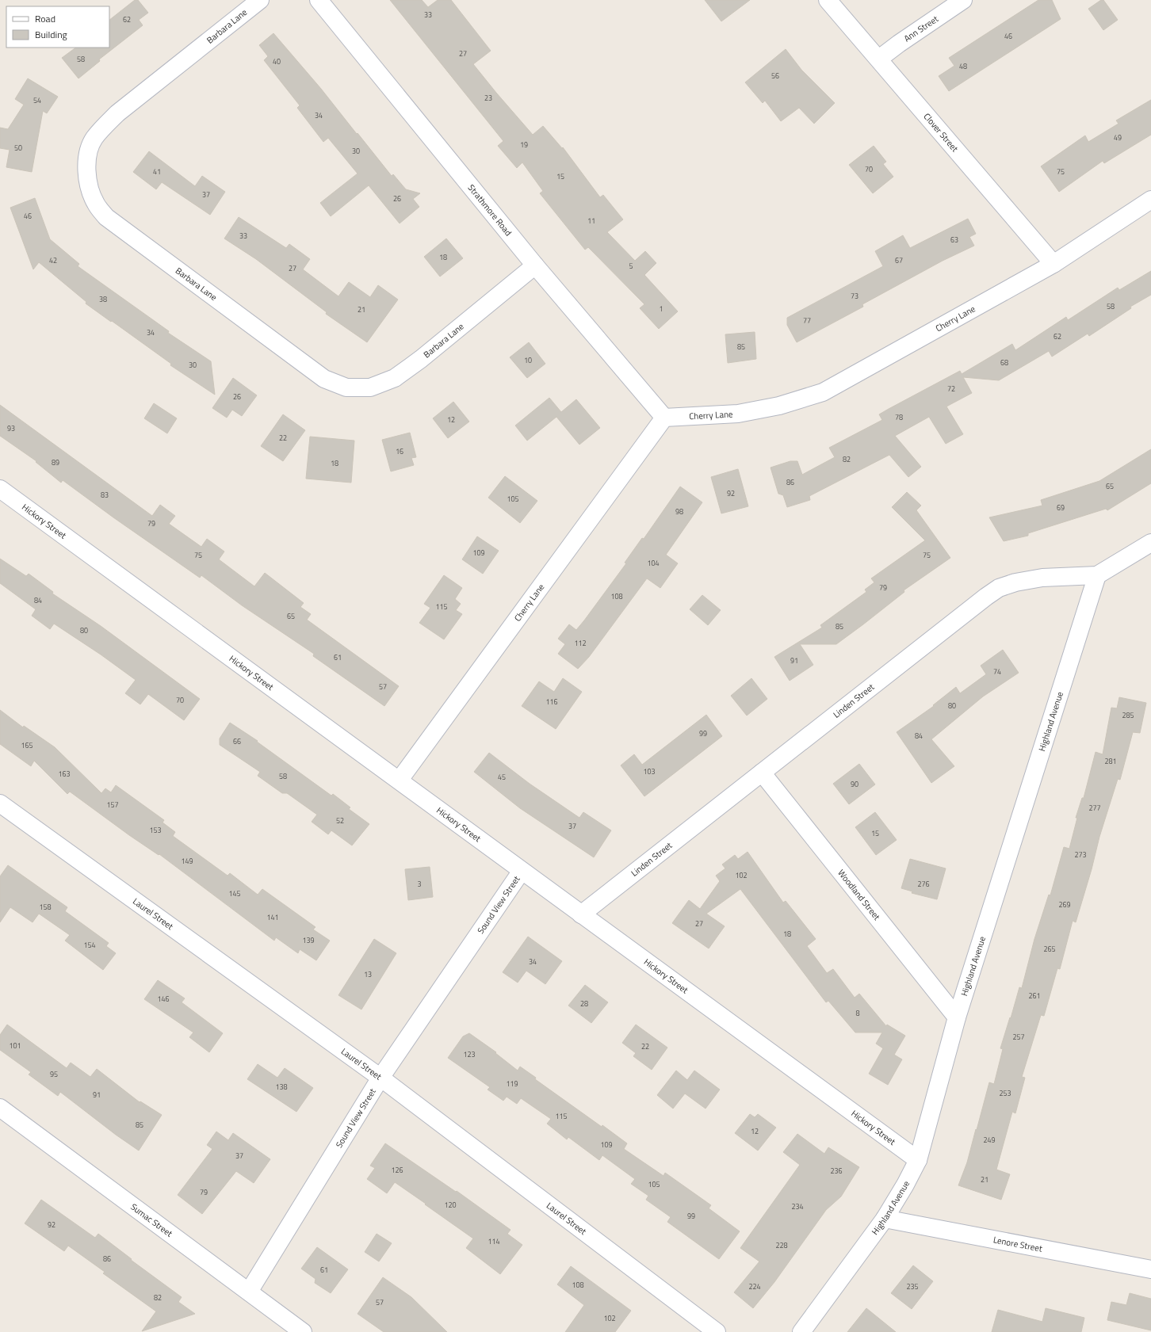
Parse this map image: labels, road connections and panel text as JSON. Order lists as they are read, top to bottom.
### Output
{
  "streets": {
    "street": [
      "Barbara Lane",
      "Ann Street",
      "Clover Street",
      "Strathmore Road",
      "Cherry Lane",
      "Hickory Street",
      "Linden Street",
      "Highland Avenue",
      "Woodland Street",
      "Sound View Street",
      "Laurel Street",
      "Sumac Street",
      "Lenore Street"
    ]
  },
  "crossings": [
    ["Barbara Lane", "Strathmore Road"],
    ["Ann Street", "Clover Street"],
    ["Clover Street", "Cherry Lane"],
    ["Strathmore Road", "Cherry Lane"],
    ["Cherry Lane", "Hickory Street"],
    ["Hickory Street", "Linden Street"],
    ["Hickory Street", "Highland Avenue"],
    ["Hickory Street", "Sound View Street"],
    ["Linden Street", "Highland Avenue"],
    ["Linden Street", "Woodland Street"],
    ["Highland Avenue", "Woodland Street"],
    ["Highland Avenue", "Lenore Street"],
    ["Sound View Street", "Laurel Street"],
    ["Sound View Street", "Sumac Street"]
  ],
  "house_numbers": [
    "33",
    "62",
    "46",
    "27",
    "58",
    "40",
    "48",
    "56",
    "23",
    "54",
    "34",
    "49",
    "19",
    "50",
    "30",
    "70",
    "41",
    "75",
    "15",
    "37",
    "26",
    "46",
    "11",
    "33",
    "63",
    "18",
    "42",
    "67",
    "5",
    "27",
    "73",
    "38",
    "58",
    "1",
    "21",
    "77",
    "34",
    "62",
    "85",
    "10",
    "68",
    "30",
    "72",
    "26",
    "78",
    "12",
    "93",
    "22",
    "16",
    "82",
    "89",
    "18",
    "86",
    "65",
    "92",
    "83",
    "105",
    "69",
    "98",
    "79",
    "109",
    "75",
    "75",
    "104",
    "79",
    "108",
    "84",
    "115",
    "65",
    "85",
    "80",
    "112",
    "61",
    "91",
    "74",
    "57",
    "70",
    "116",
    "80",
    "285",
    "99",
    "84",
    "66",
    "165",
    "281",
    "103",
    "163",
    "58",
    "45",
    "90",
    "157",
    "277",
    "52",
    "37",
    "153",
    "15",
    "273",
    "149",
    "102",
    "3",
    "276",
    "145",
    "269",
    "158",
    "141",
    "27",
    "18",
    "139",
    "154",
    "265",
    "34",
    "13",
    "261",
    "146",
    "28",
    "8",
    "257",
    "101",
    "22",
    "123",
    "95",
    "119",
    "138",
    "253",
    "91",
    "115",
    "85",
    "12",
    "249",
    "109",
    "37",
    "126",
    "236",
    "21",
    "105",
    "79",
    "120",
    "234",
    "99",
    "92",
    "114",
    "228",
    "86",
    "61",
    "108",
    "224",
    "235",
    "82",
    "57",
    "102"
  ],
  "legend": ["Road", "Building"]
}
